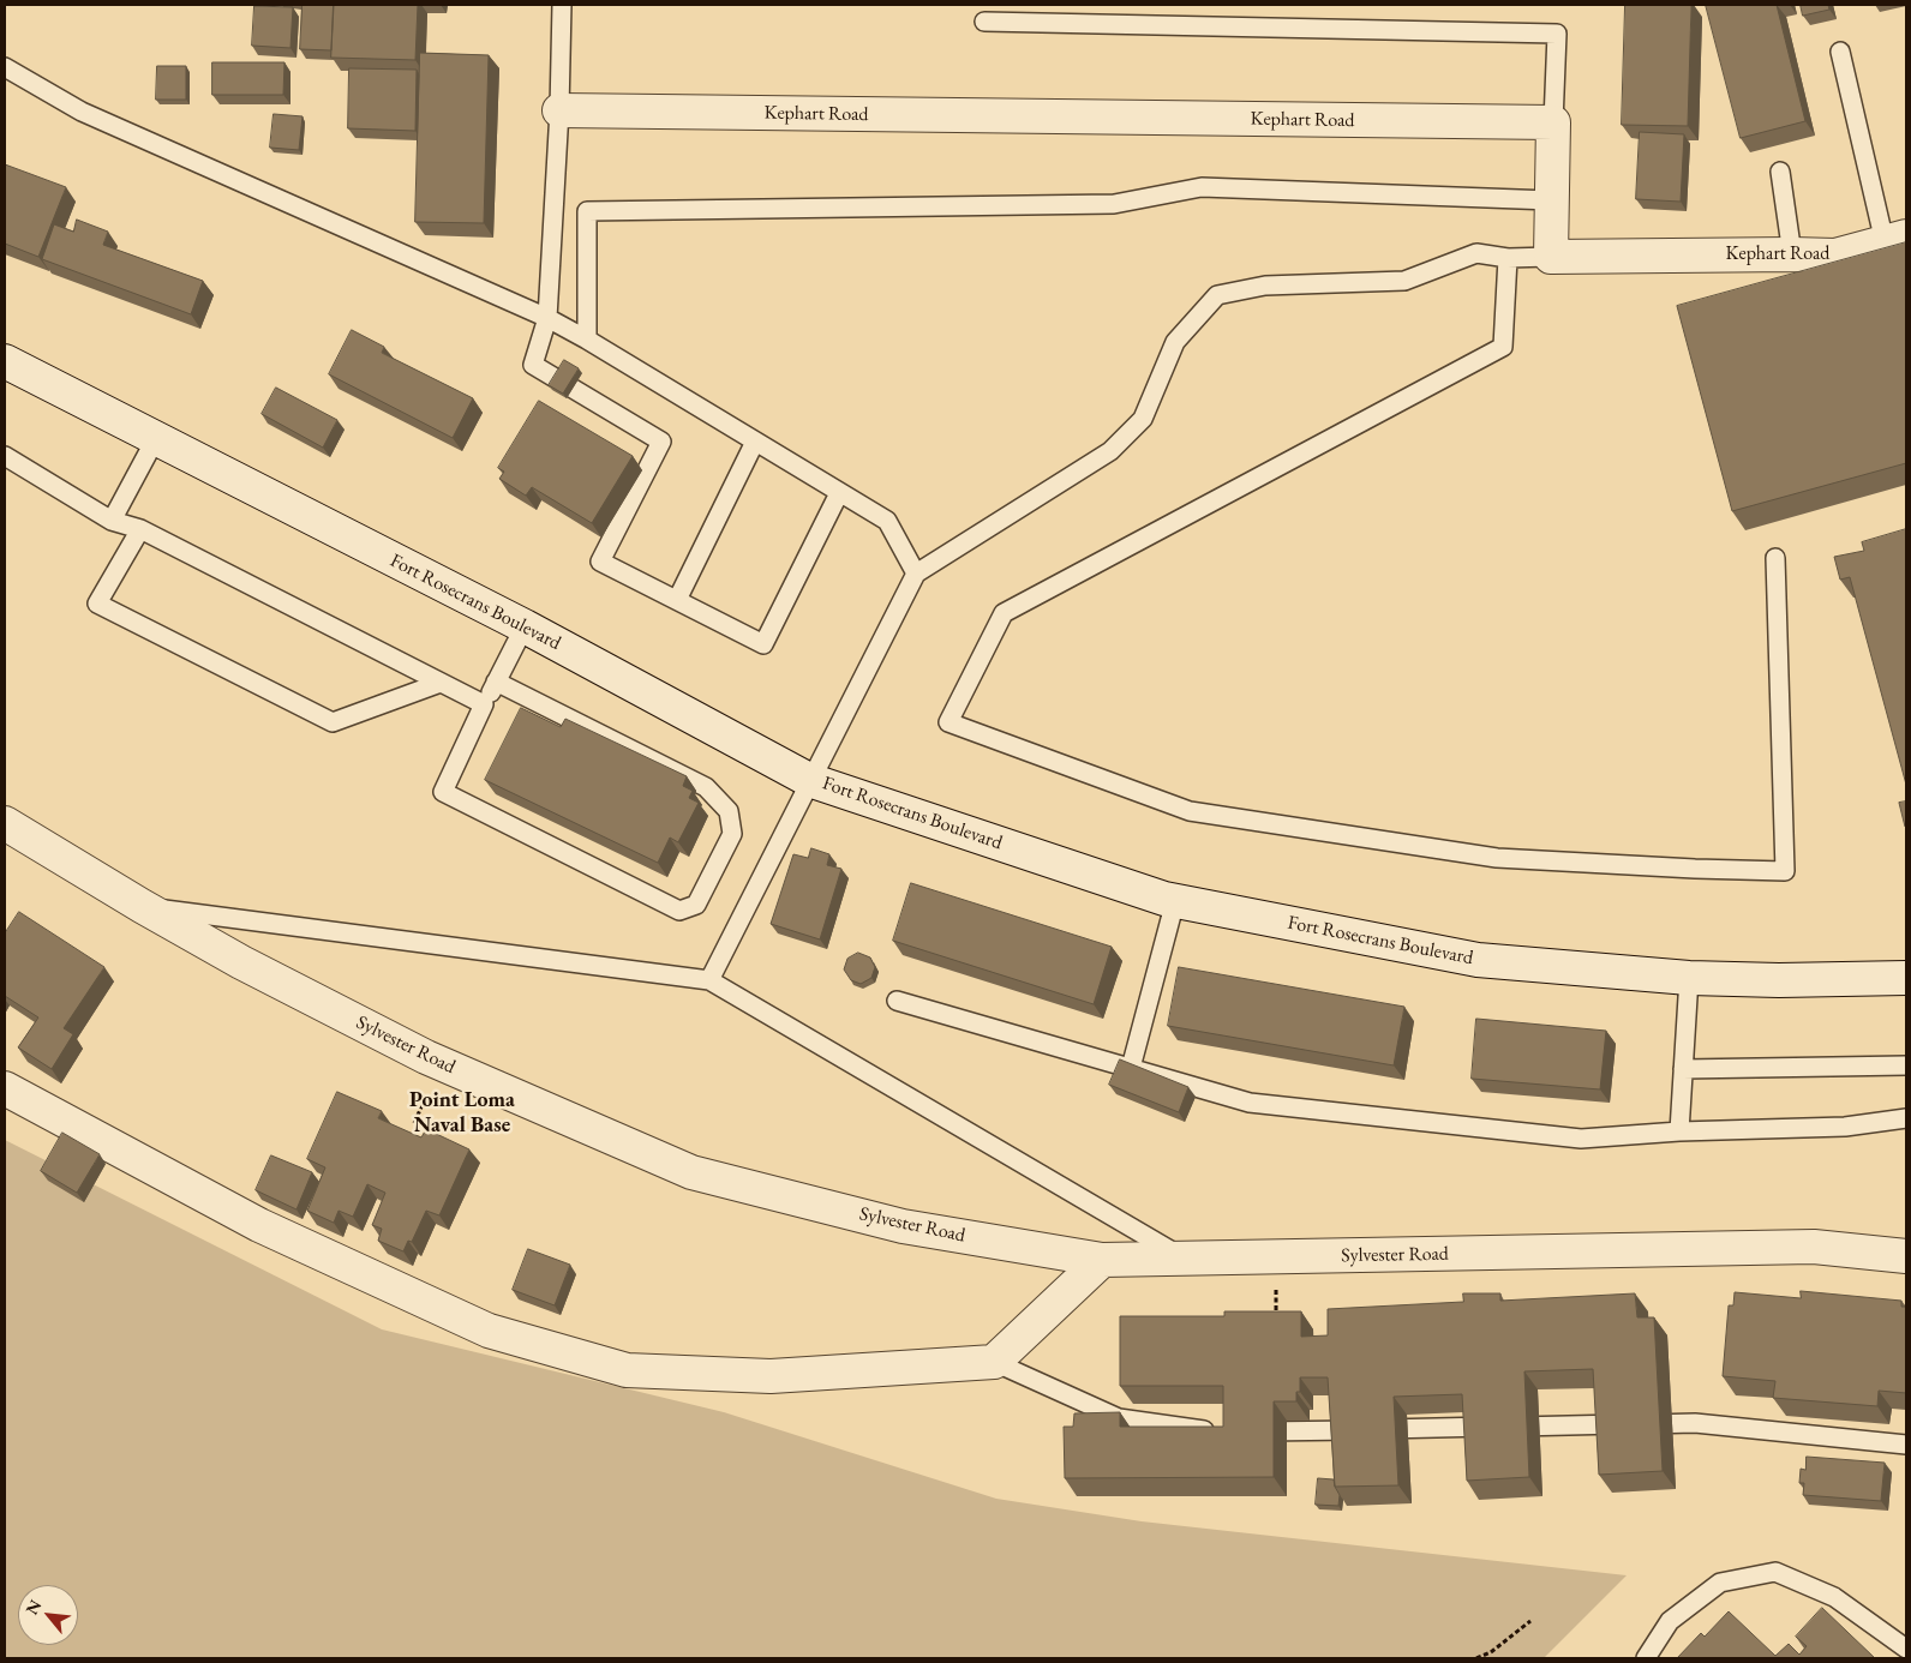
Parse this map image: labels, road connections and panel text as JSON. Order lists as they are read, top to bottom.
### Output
{
  "streets": {
    "street": ["Kephart Road", "Fort Rosecrans Boulevard", "Sylvester Road"]
  },
  "districts": ["Point Loma Naval Base"],
  "north": "top left"
}
